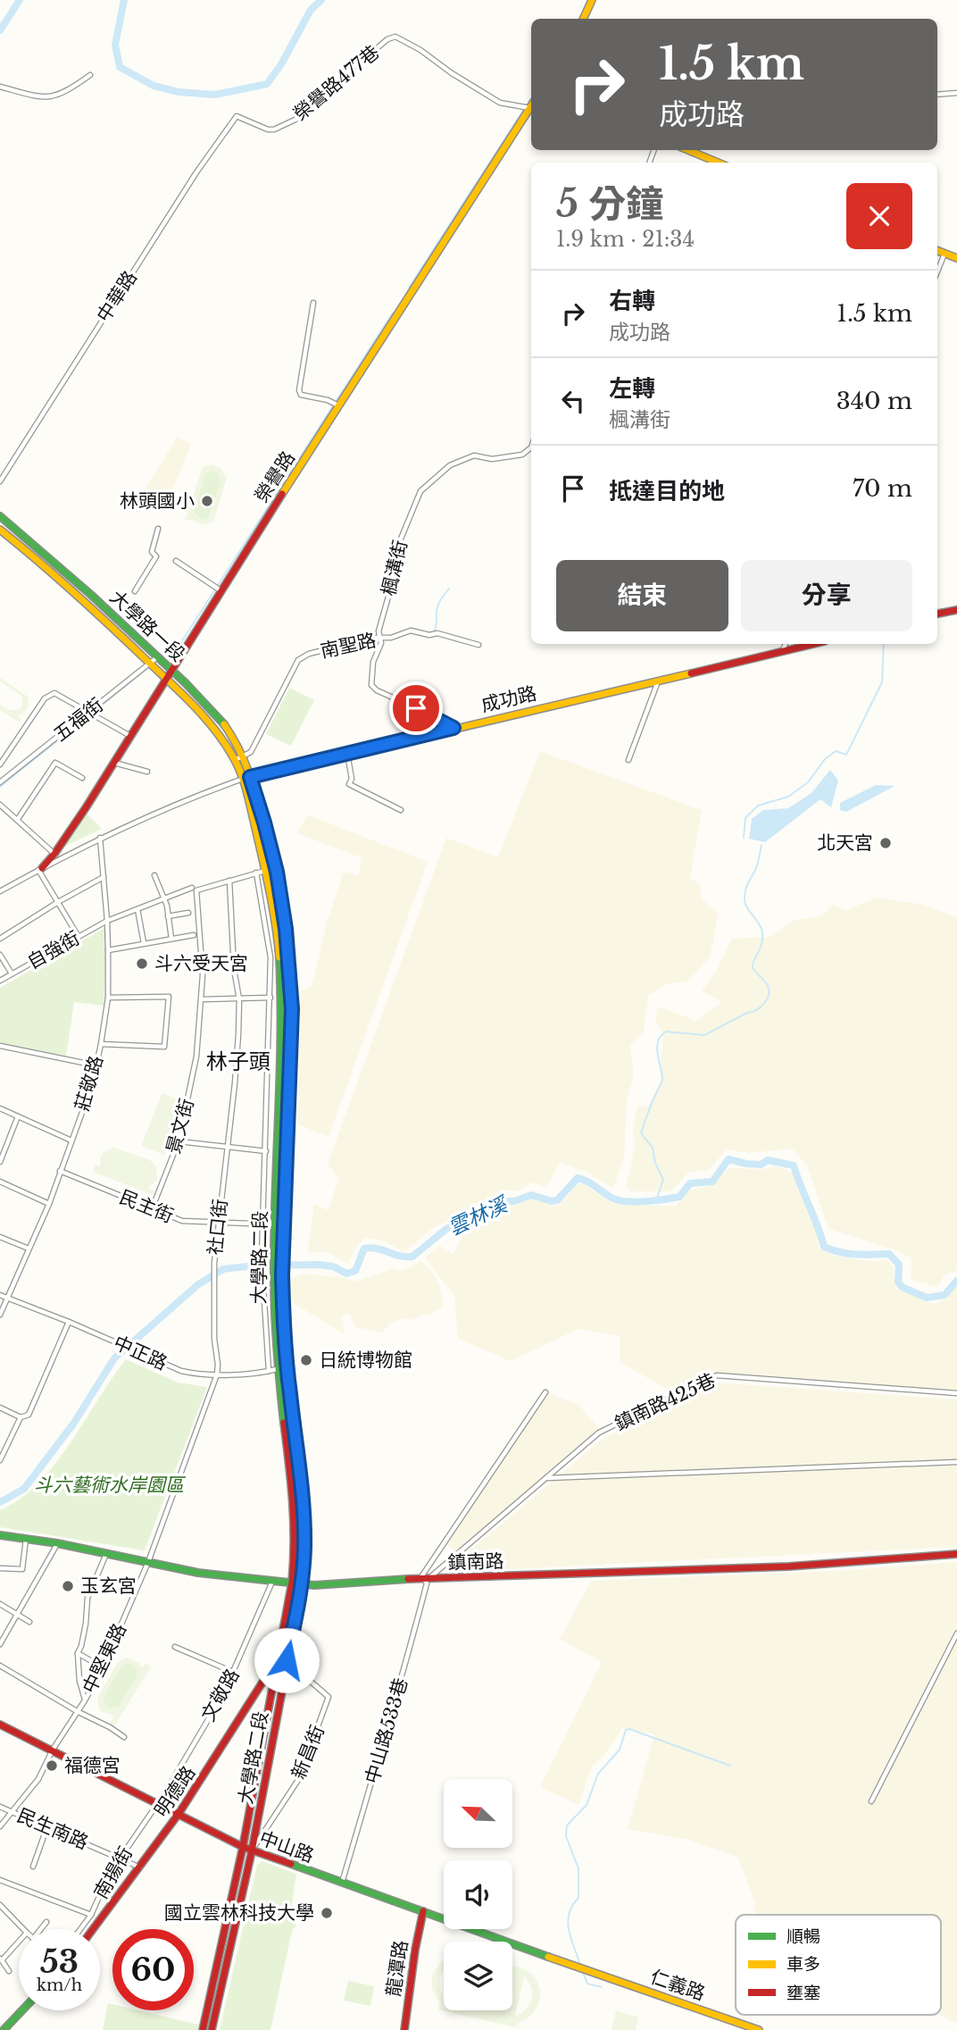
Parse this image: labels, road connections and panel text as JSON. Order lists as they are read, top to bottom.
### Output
{
  "streets": {
    "main road": [
      "榮譽路",
      "大學路一段",
      "成功路",
      "大學路二段",
      "鎮南路",
      "明德路",
      "中山路",
      "龍潭路",
      "仁義路"
    ],
    "street": [
      "榮譽路477巷",
      "中華路",
      "楓溝街",
      "南聖路",
      "五福街",
      "自強街",
      "莊敬路",
      "景文街",
      "民主街",
      "社口街",
      "中正路",
      "鎮南路425巷",
      "中堅東路",
      "文敬路",
      "中山路533巷",
      "新昌街",
      "民生南路",
      "南揚街"
    ]
  },
  "crossings": [
    ["榮譽路477巷", "中華路"],
    ["榮譽路", "大學路一段"],
    ["榮譽路", "成功路"],
    ["楓溝街", "南聖路"],
    ["楓溝街", "成功路"],
    ["大學路一段", "南聖路"],
    ["大學路一段", "成功路"],
    ["大學路一段", "五福街"],
    ["大學路一段", "大學路二段"],
    ["成功路", "莊敬路"],
    ["成功路", "大學路二段"],
    ["自強街", "莊敬路"],
    ["自強街", "景文街"],
    ["自強街", "社口街"],
    ["自強街", "大學路二段"],
    ["莊敬路", "民主街"],
    ["莊敬路", "中正路"],
    ["景文街", "民主街"],
    ["民主街", "社口街"],
    ["民主街", "大學路二段"],
    ["社口街", "中正路"],
    ["社口街", "鎮南路"],
    ["社口街", "中堅東路"],
    ["大學路二段", "中正路"],
    ["大學路二段", "鎮南路"],
    ["大學路二段", "新昌街"],
    ["大學路二段", "明德路"],
    ["大學路二段", "中山路"],
    ["鎮南路425巷", "鎮南路"],
    ["鎮南路425巷", "中山路533巷"],
    ["鎮南路", "中堅東路"],
    ["鎮南路", "文敬路"],
    ["鎮南路", "中山路533巷"],
    ["中堅東路", "民生南路"],
    ["中堅東路", "中山路"],
    ["文敬路", "中山路"],
    ["文敬路", "南揚街"],
    ["中山路533巷", "中山路"],
    ["新昌街", "中山路"],
    ["明德路", "民生南路"],
    ["明德路", "中山路"],
    ["民生南路", "南揚街"],
    ["中山路", "南揚街"],
    ["中山路", "龍潭路"],
    ["中山路", "仁義路"]
  ],
  "districts": ["林子頭"],
  "water": ["雲林溪"],
  "parks": ["斗六藝術水岸園區"],
  "places": [
    "林頭國小",
    "北天宮",
    "斗六受天宮",
    "日統博物館",
    "玉玄宮",
    "福德宮",
    "國立雲林科技大學"
  ],
  "legend": ["順暢", "車多", "壅塞"],
  "north": "top left",
  "page": {
    "turn": ["1.5 km", "成功路"],
    "heading": ["5 分鐘", "1.9 km · 21:34"],
    "list": [
      {
        "name": "右轉",
        "note": "成功路",
        "value": "1.5 km"
      },
      {
        "name": "左轉",
        "note": "楓溝街",
        "value": "340 m"
      },
      {
        "name": "抵達目的地",
        "value": "70 m"
      }
    ],
    "buttons": ["結束", "分享"],
    "speed": "53 km/h",
    "limit": "60"
  }
}
